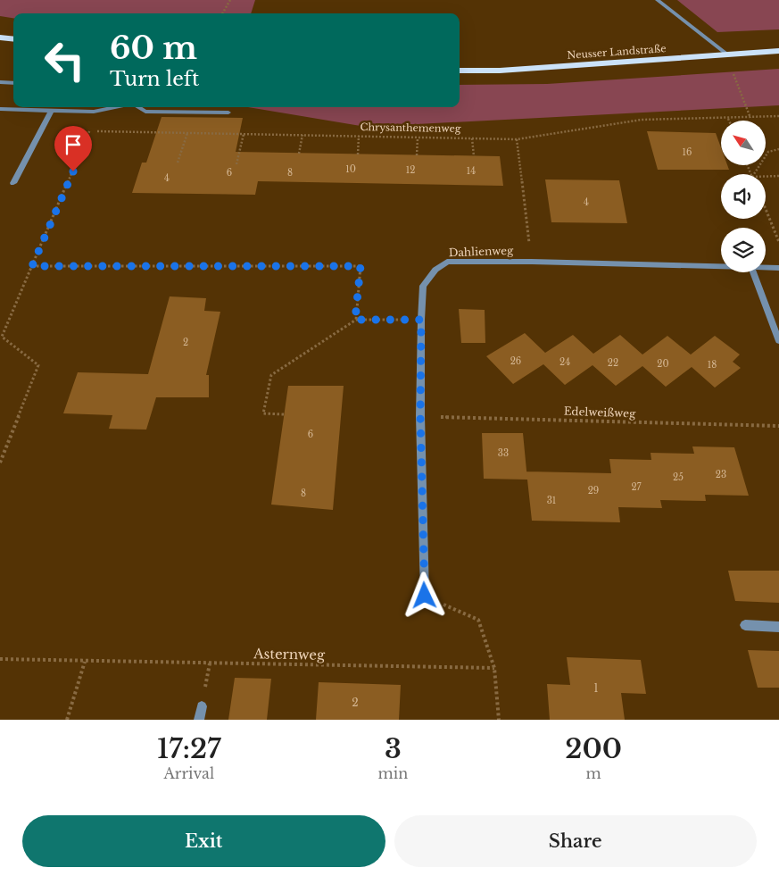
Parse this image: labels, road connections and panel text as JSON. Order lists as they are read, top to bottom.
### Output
{
  "streets": {
    "main road": ["Neusser Landstraße"],
    "street": ["Dahlienweg"],
    "path": ["Chrysanthemenweg", "Edelweißweg", "Asternweg"]
  },
  "crossings": [
    ["Dahlienweg", "Edelweißweg"]
  ],
  "house_numbers": [
    "16",
    "10",
    "12",
    "14",
    "6",
    "8",
    "4",
    "4",
    "2",
    "26",
    "24",
    "22",
    "20",
    "18",
    "6",
    "33",
    "23",
    "25",
    "27",
    "29",
    "8",
    "31",
    "1",
    "2"
  ],
  "north": "top left",
  "page": {
    "turn": ["60 m", "Turn left"],
    "eta": [
      "17:27",
      "Arrival",
      "3",
      "min",
      "200",
      "m"
    ],
    "buttons": ["Exit", "Share"]
  }
}
